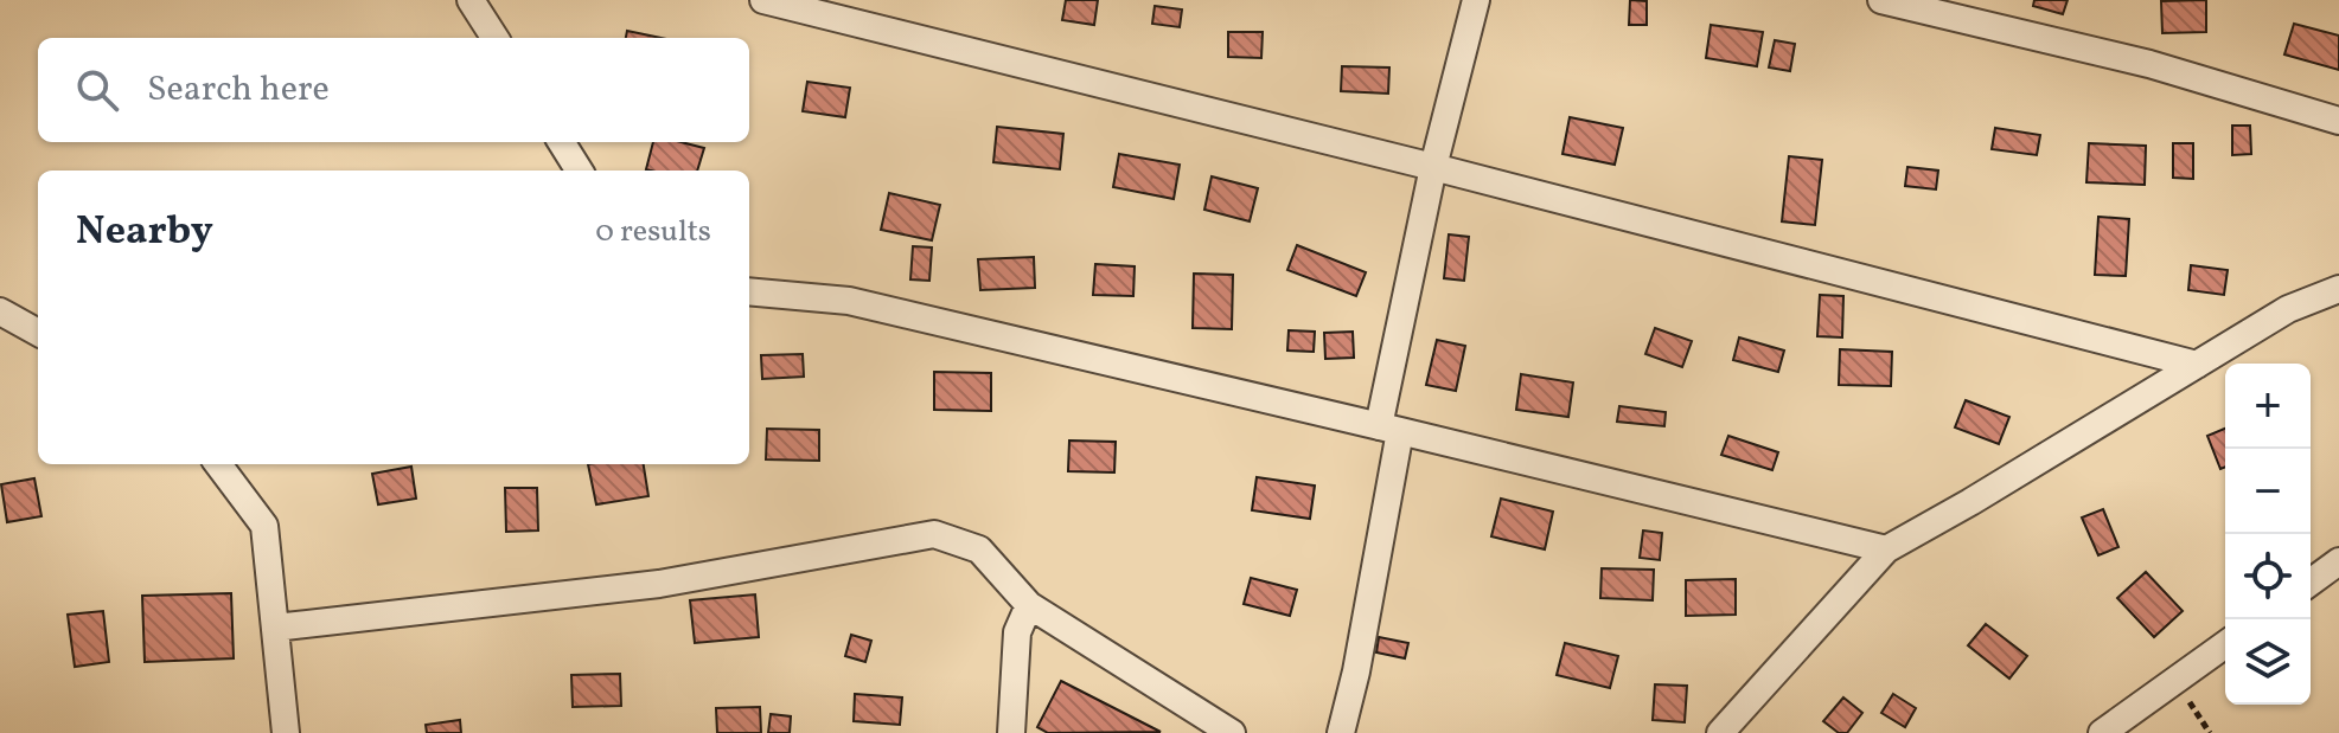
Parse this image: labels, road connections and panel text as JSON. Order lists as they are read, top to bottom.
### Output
{
  "page": {
    "search": "Search here",
    "heading": ["Nearby", "0 results"],
    "map_buttons": ["+", "−"]
  }
}
